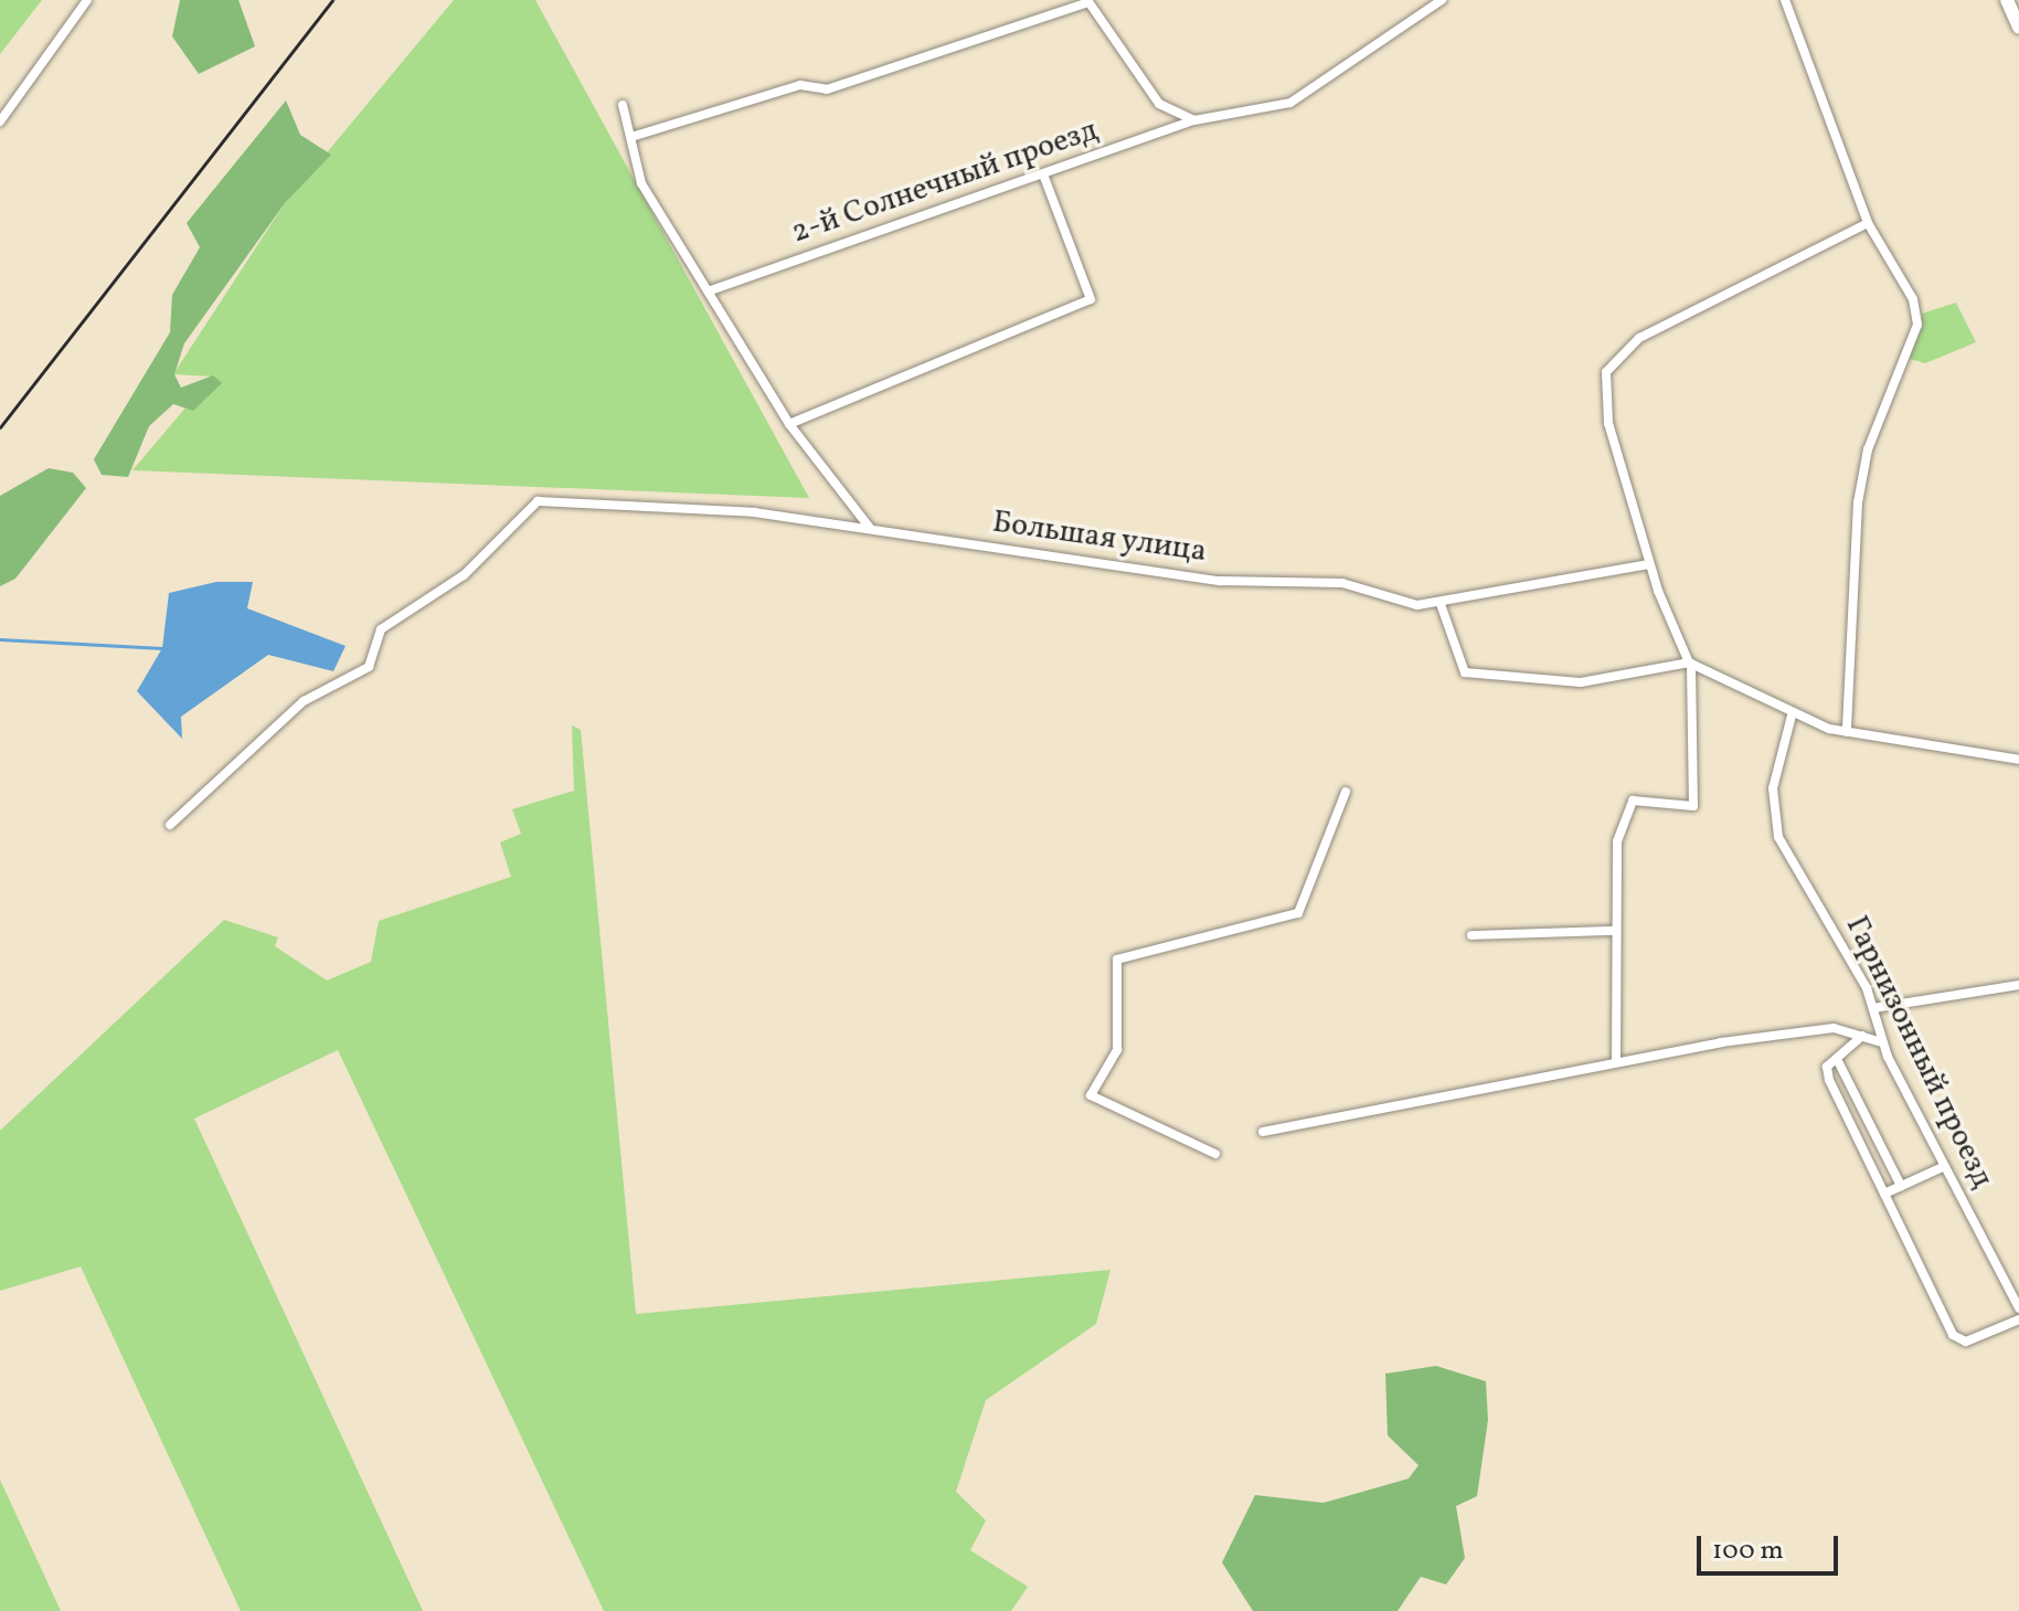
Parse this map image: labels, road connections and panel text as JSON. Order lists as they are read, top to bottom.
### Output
{
  "streets": {
    "street": ["2-й Солнечный проезд", "Большая улица", "Гарнизонный проезд"]
  },
  "scale_bar": "100 m"
}
